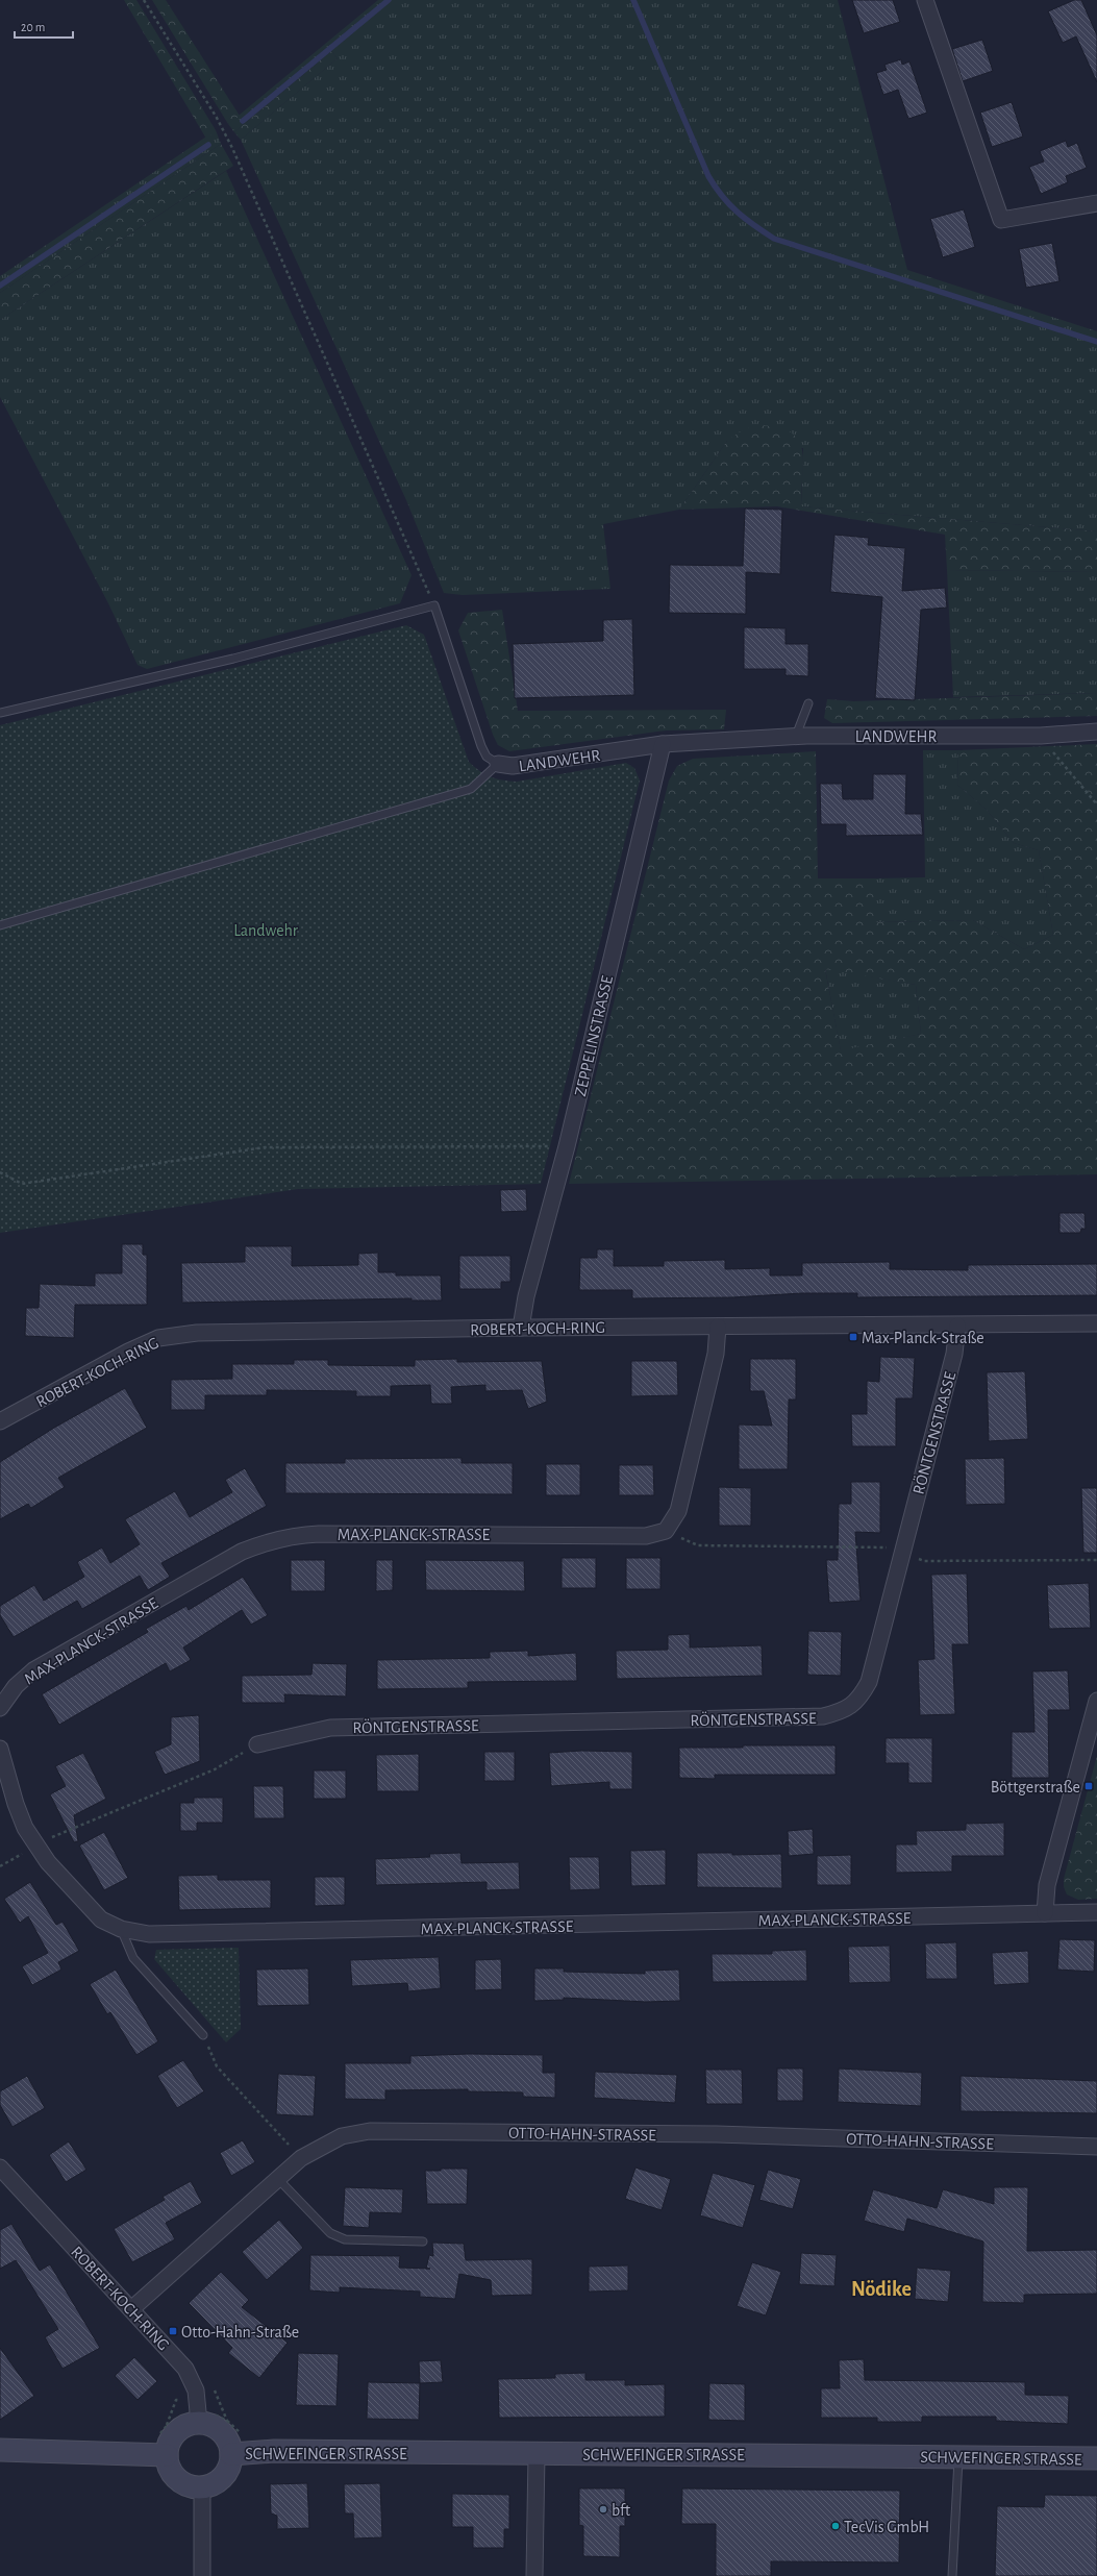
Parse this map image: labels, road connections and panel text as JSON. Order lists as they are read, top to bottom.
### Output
{
  "streets": {
    "street": [
      "LANDWEHR",
      "ZEPPELINSTRASSE",
      "ROBERT-KOCH-RING",
      "RÖNTGENSTRASSE",
      "MAX-PLANCK-STRASSE",
      "OTTO-HAHN-STRASSE",
      "SCHWEFINGER STRASSE"
    ]
  },
  "crossings": [
    ["LANDWEHR", "ZEPPELINSTRASSE"],
    ["ZEPPELINSTRASSE", "ROBERT-KOCH-RING"],
    ["ROBERT-KOCH-RING", "RÖNTGENSTRASSE"],
    ["ROBERT-KOCH-RING", "OTTO-HAHN-STRASSE"],
    ["ROBERT-KOCH-RING", "SCHWEFINGER STRASSE"]
  ],
  "districts": ["Nödike"],
  "parks": ["Landwehr"],
  "places": {
    "transit": ["Max-Planck-Straße", "Böttgerstraße", "Otto-Hahn-Straße"],
    "other": ["bft", "TecVis GmbH"]
  },
  "scale_bar": "20 m"
}
